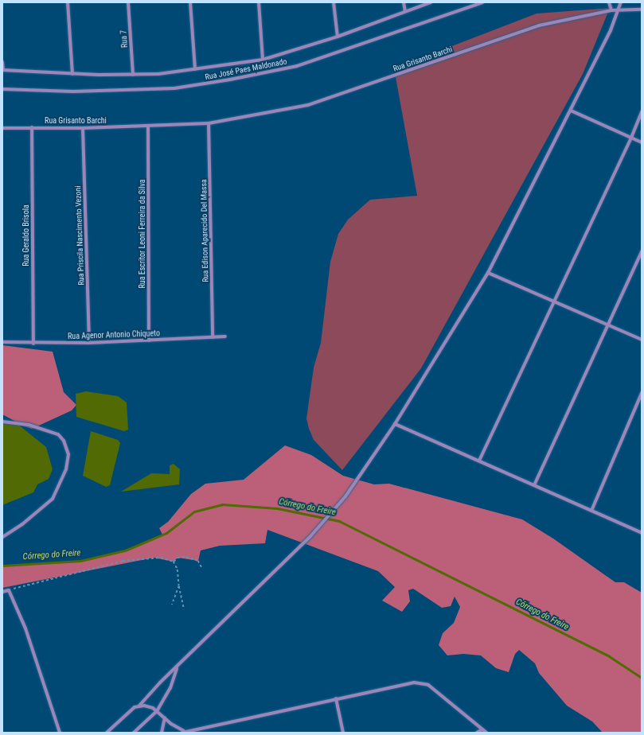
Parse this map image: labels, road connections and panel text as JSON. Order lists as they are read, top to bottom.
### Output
{
  "streets": {
    "street": [
      "Rua 7",
      "Rua Grisanto Barchi",
      "Rua José Paes Maldonado",
      "Rua Edison Aparecido Del Massa",
      "Rua Escritor Leoni Ferreira da Silva",
      "Rua Geraldo Brisola",
      "Rua Priscila Nascimento Vezoni",
      "Rua Agenor Antonio Chiqueto"
    ]
  },
  "crossings": [
    ["Rua 7", "Rua José Paes Maldonado"],
    ["Rua Grisanto Barchi", "Rua Edison Aparecido Del Massa"],
    ["Rua Grisanto Barchi", "Rua Escritor Leoni Ferreira da Silva"],
    ["Rua Grisanto Barchi", "Rua Geraldo Brisola"],
    ["Rua Grisanto Barchi", "Rua Priscila Nascimento Vezoni"],
    ["Rua Edison Aparecido Del Massa", "Rua Agenor Antonio Chiqueto"],
    ["Rua Escritor Leoni Ferreira da Silva", "Rua Agenor Antonio Chiqueto"],
    ["Rua Geraldo Brisola", "Rua Agenor Antonio Chiqueto"],
    ["Rua Priscila Nascimento Vezoni", "Rua Agenor Antonio Chiqueto"]
  ],
  "water": ["Córrego do Freire"]
}
